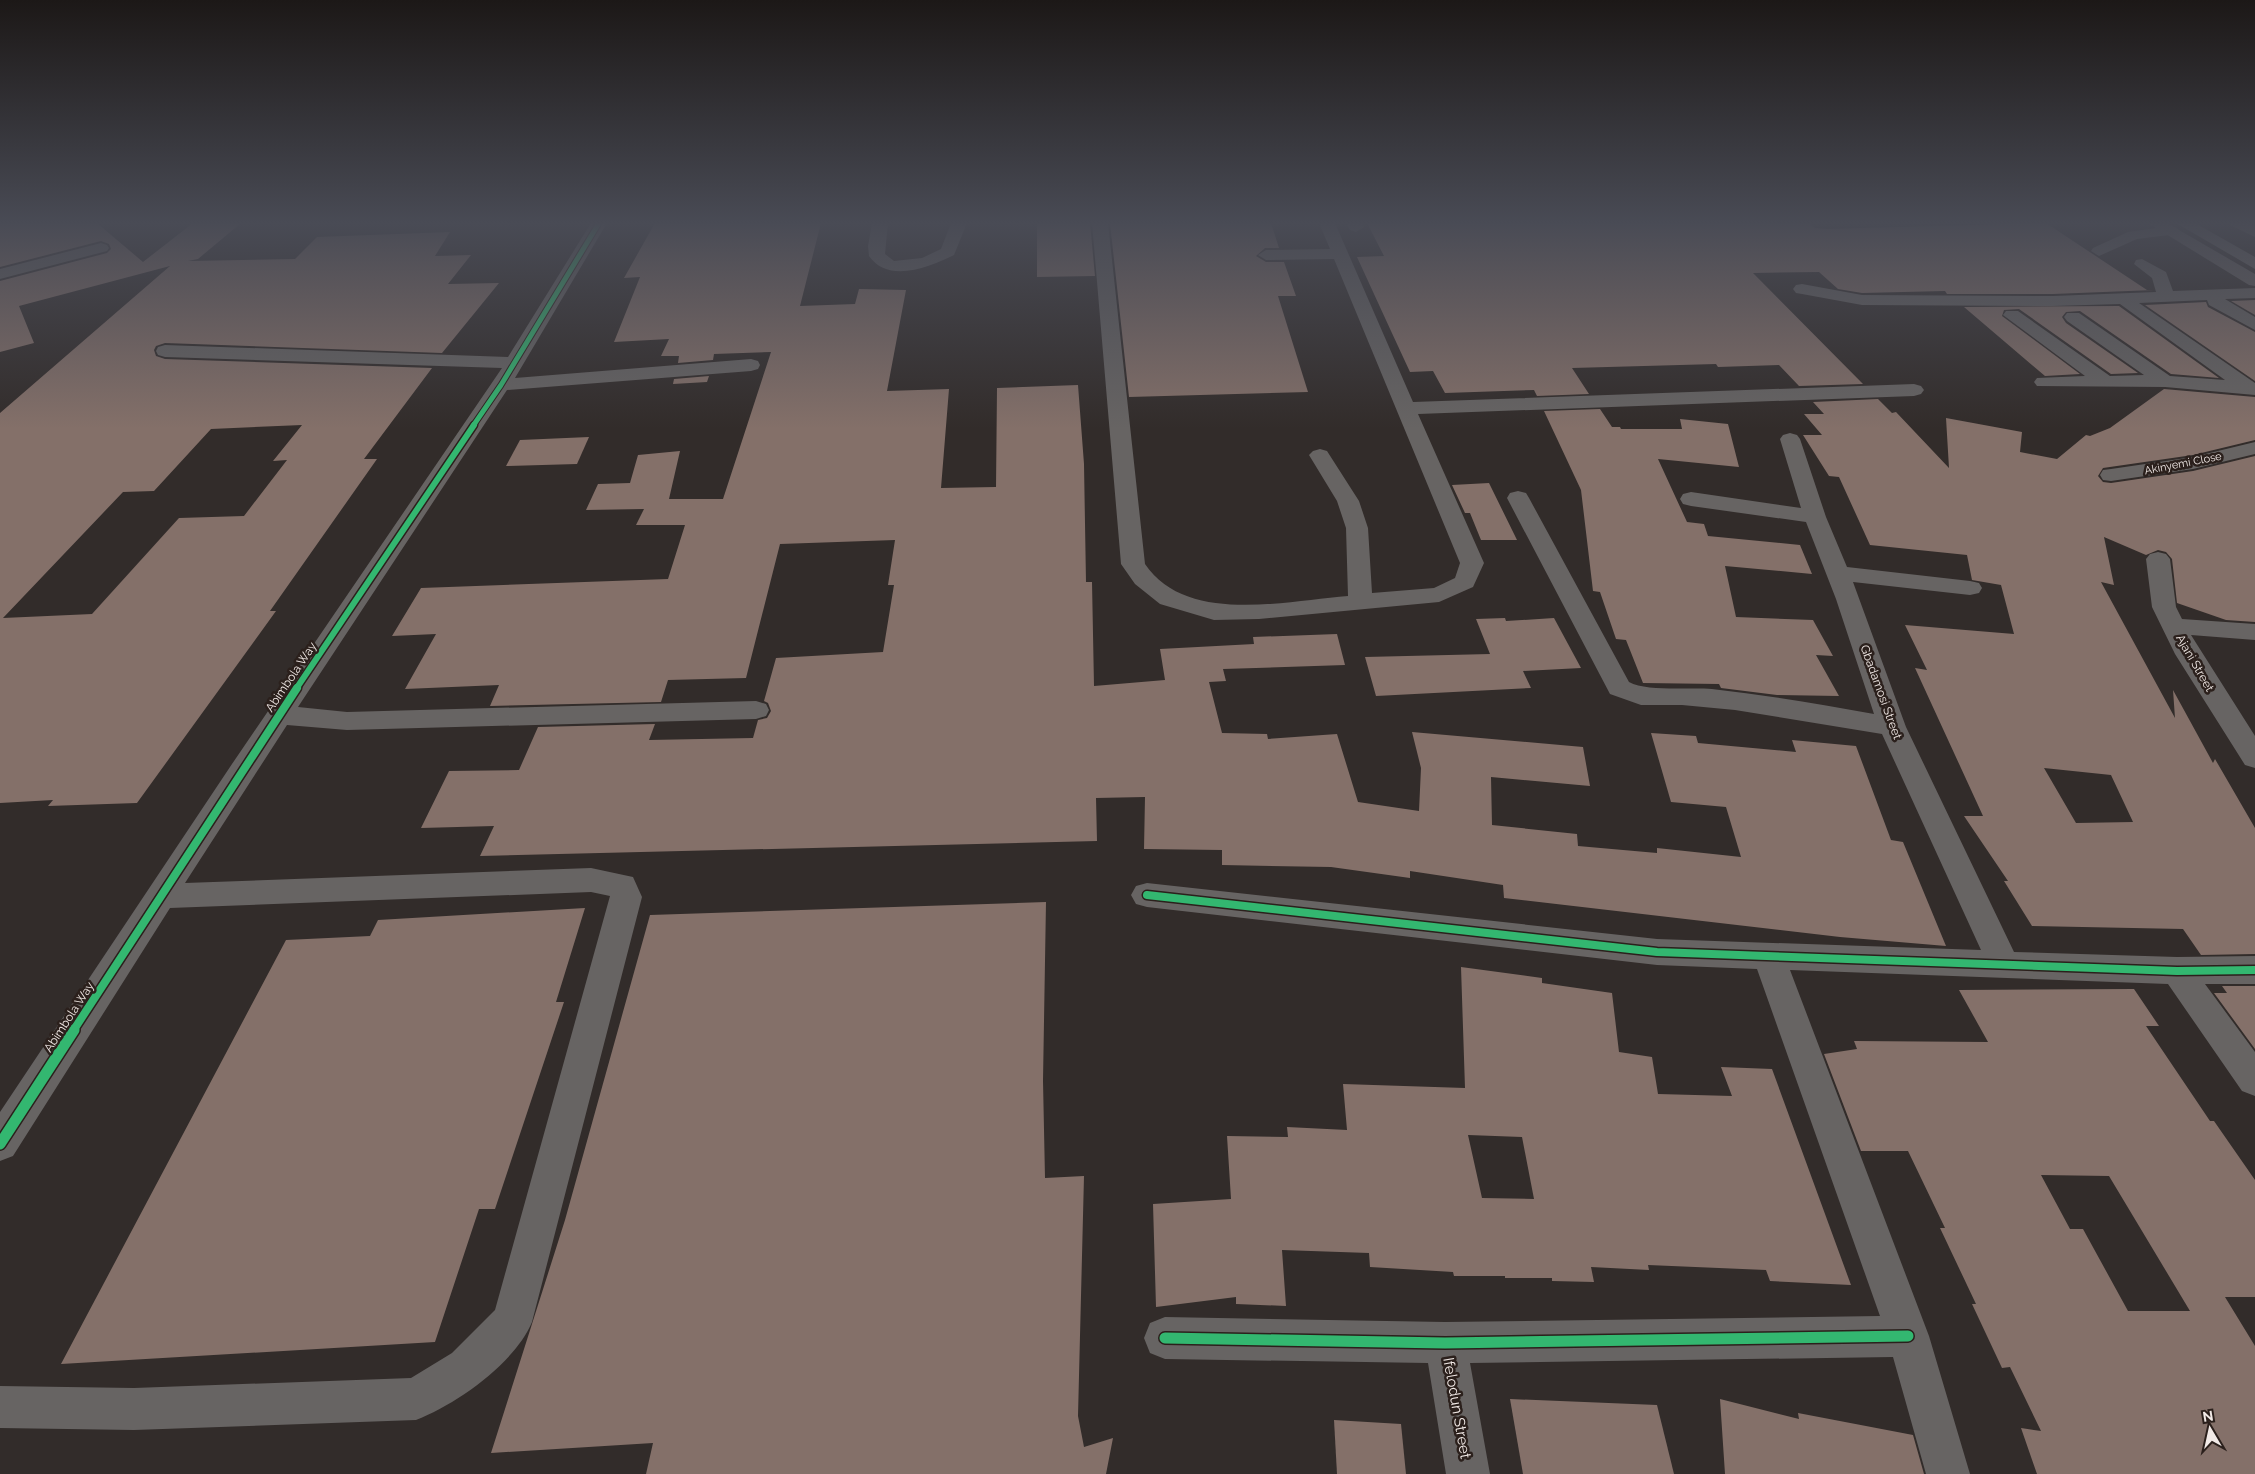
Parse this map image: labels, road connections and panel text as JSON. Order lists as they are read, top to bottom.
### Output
{
  "streets": {
    "street": [
      "Akinyemi Close",
      "Ajani Street",
      "Abimbola Way",
      "Gbadamosi Street",
      "Ifelodun Street"
    ]
  },
  "north": "top"
}
